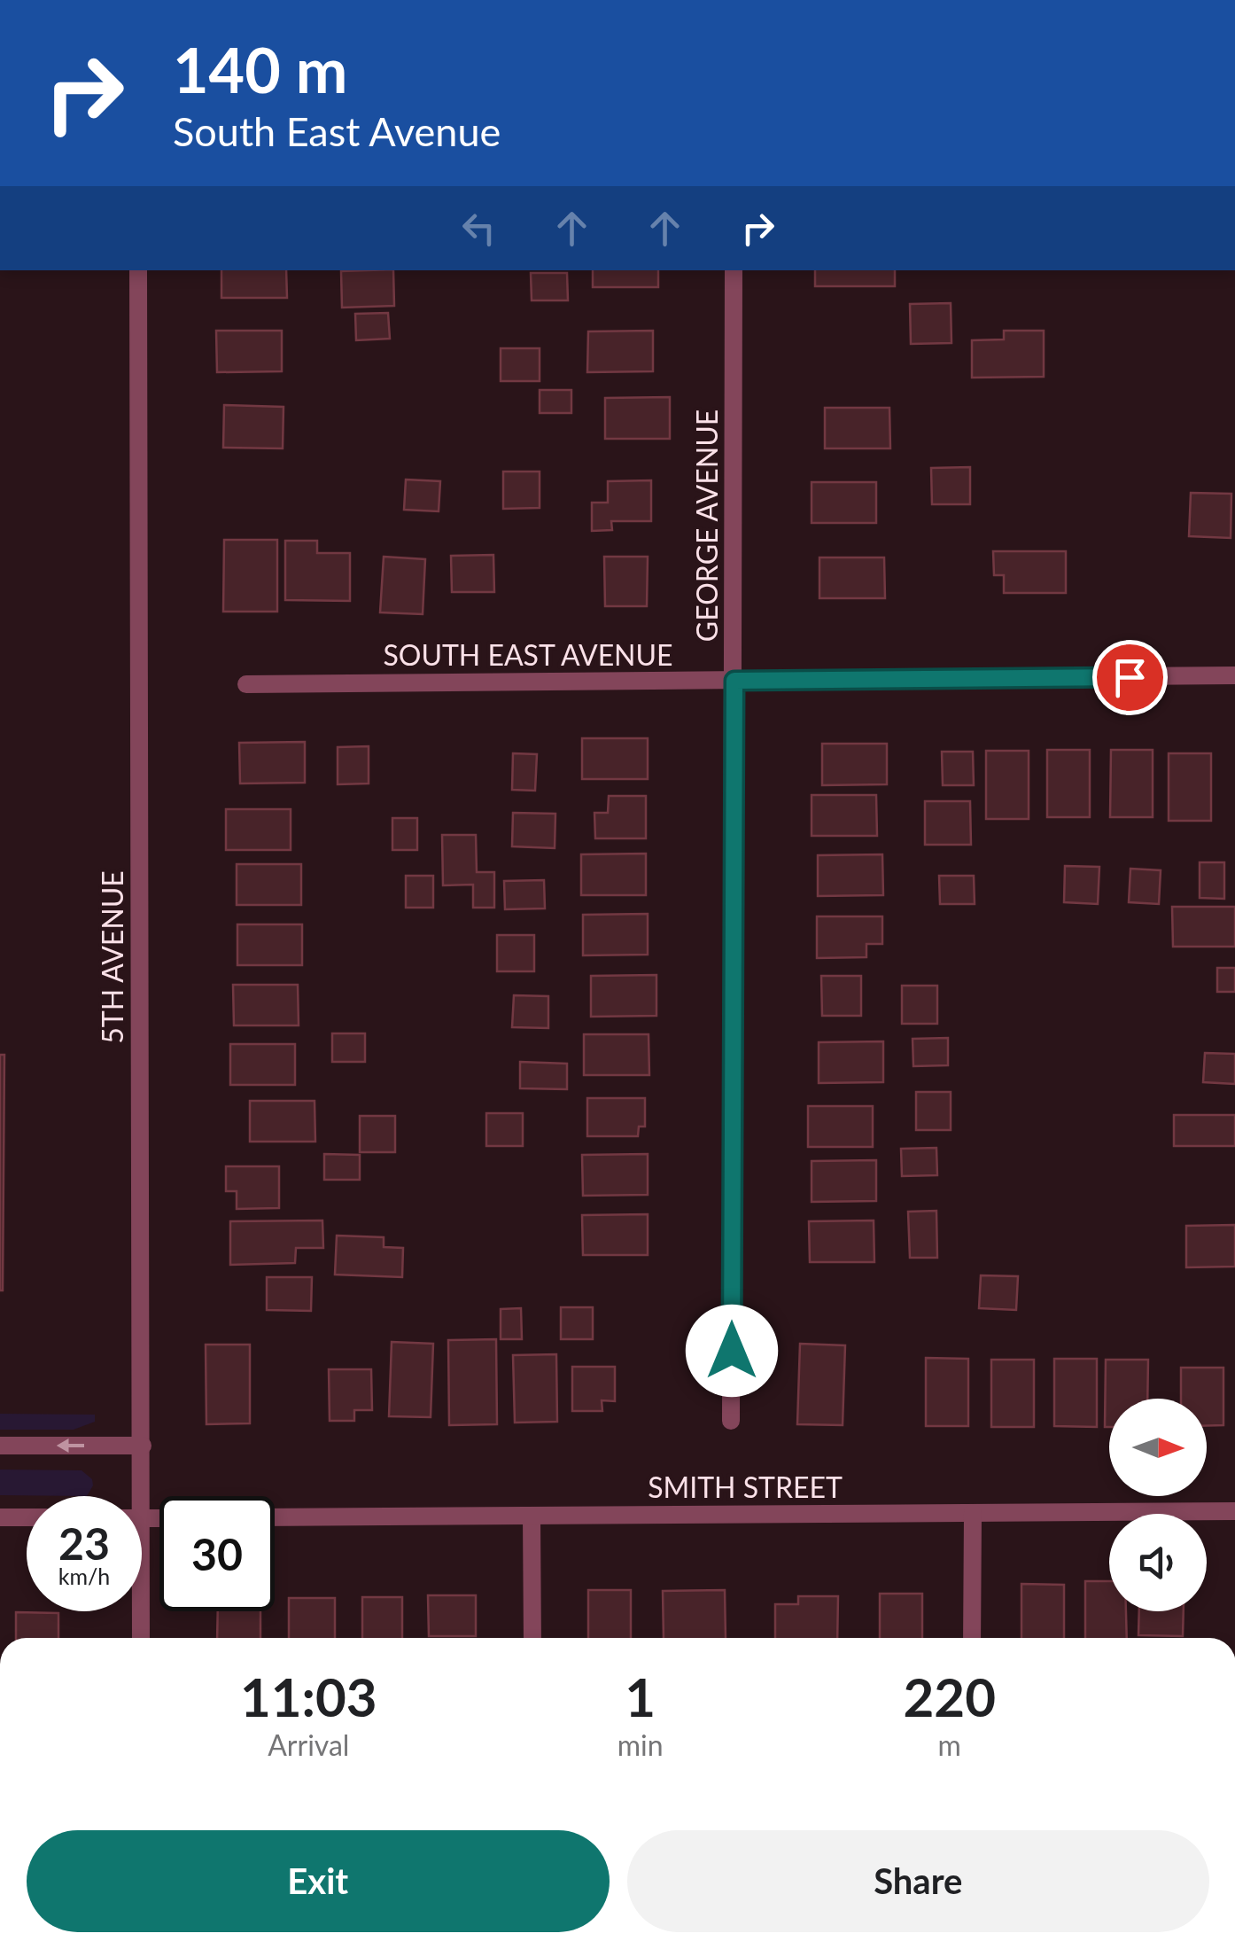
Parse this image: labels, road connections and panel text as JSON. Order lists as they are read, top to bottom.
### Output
{
  "streets": {
    "street": [
      "GEORGE AVENUE",
      "SOUTH EAST AVENUE",
      "5TH AVENUE",
      "SMITH STREET"
    ]
  },
  "crossings": [
    ["GEORGE AVENUE", "SOUTH EAST AVENUE"]
  ],
  "north": "right",
  "page": {
    "turn": ["140 m", "South East Avenue"],
    "speed": "23 km/h",
    "limit": "30",
    "eta": [
      "11:03",
      "Arrival",
      "1",
      "min",
      "220",
      "m"
    ],
    "buttons": ["Exit", "Share"]
  }
}
